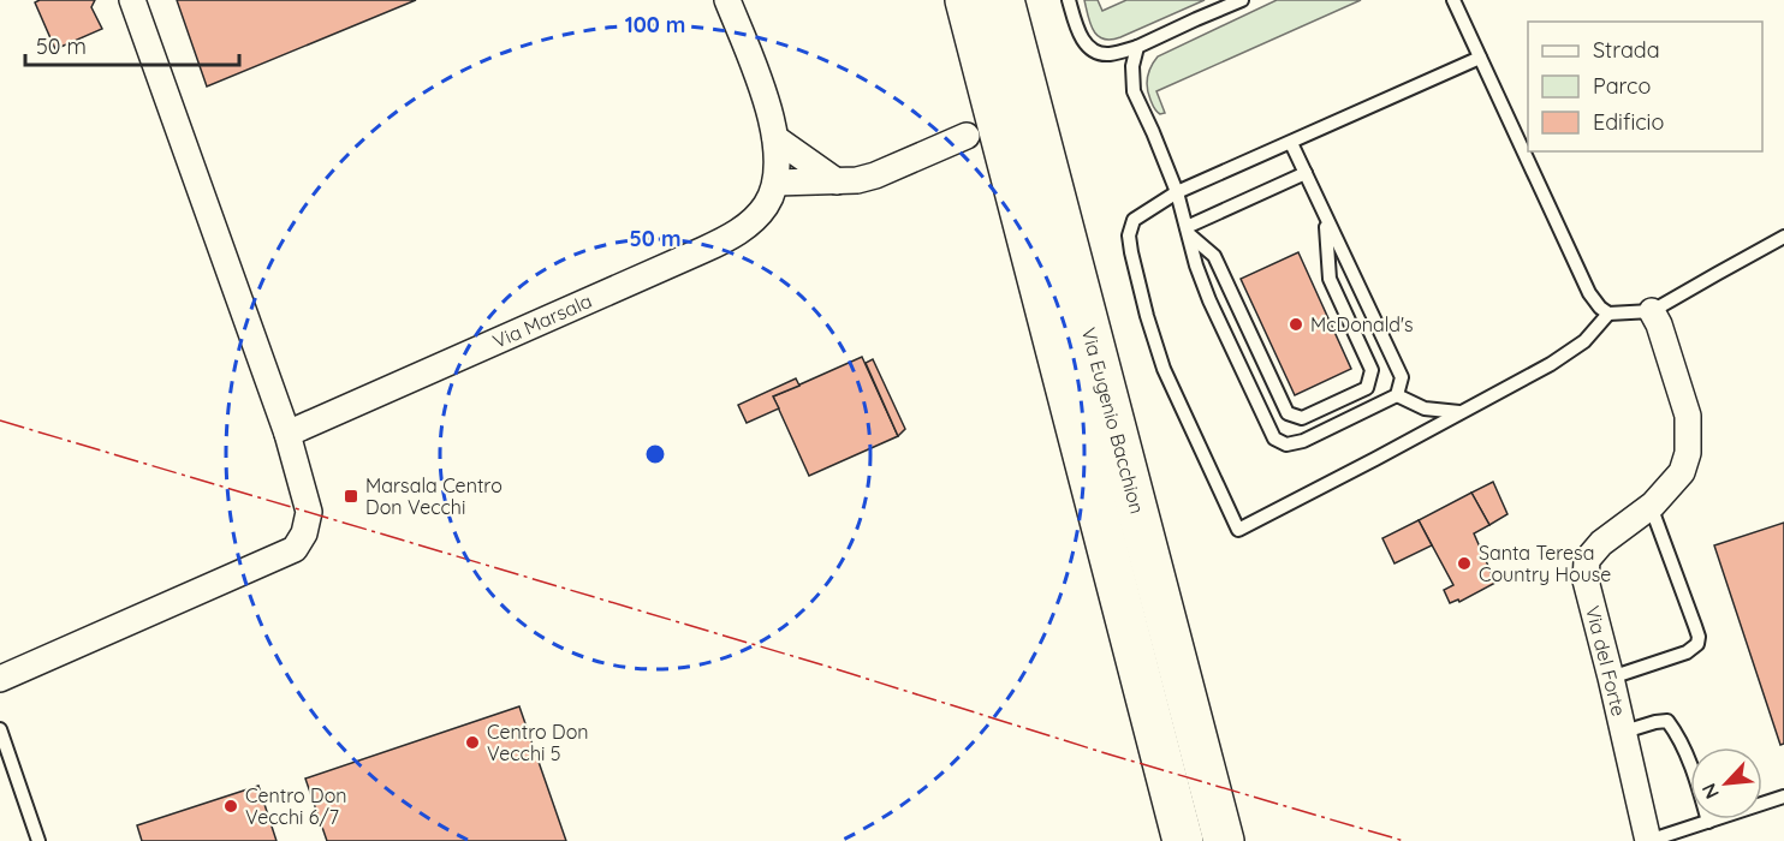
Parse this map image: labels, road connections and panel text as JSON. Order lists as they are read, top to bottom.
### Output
{
  "streets": {
    "main road": ["Via Eugenio Bacchion"],
    "street": ["Via Marsala", "Via del Forte"]
  },
  "places": {
    "other": [
      "McDonald's",
      "Santa Teresa Country House",
      "Centro Don Vecchi 5",
      "Centro Don Vecchi 6/7"
    ],
    "transit": ["Marsala Centro Don Vecchi"]
  },
  "legend": ["Strada", "Parco", "Edificio"],
  "scale_bar": "50 m",
  "north": "bottom left",
  "rings": ["100 m", "50 m"]
}
